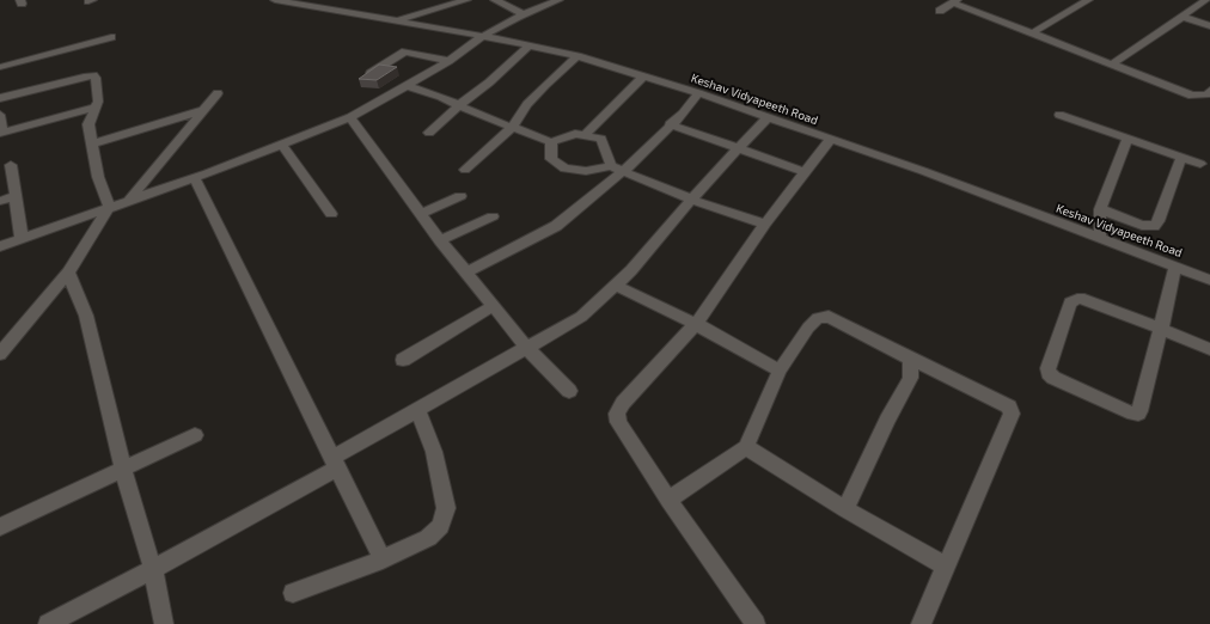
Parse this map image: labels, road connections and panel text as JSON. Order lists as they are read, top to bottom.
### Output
{
  "streets": {
    "street": ["Keshav Vidyapeeth Road"]
  }
}
